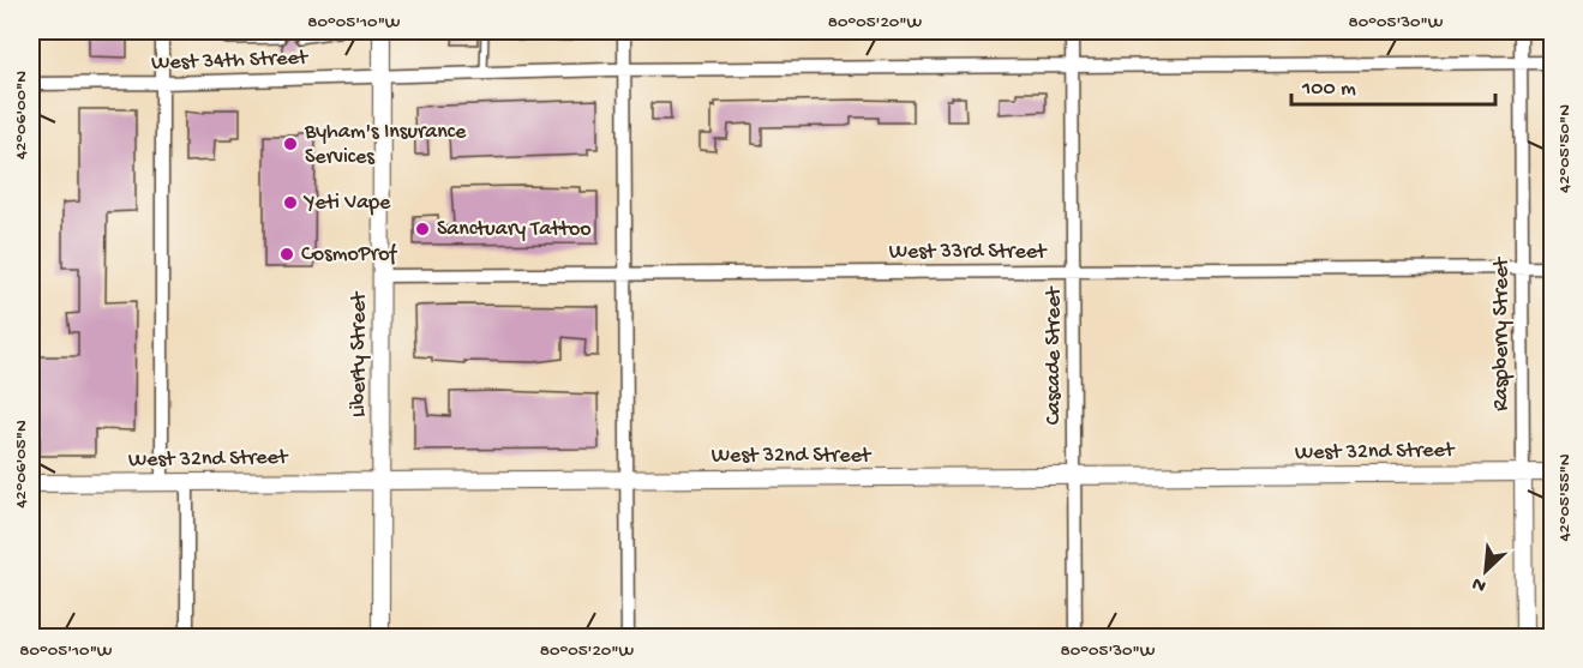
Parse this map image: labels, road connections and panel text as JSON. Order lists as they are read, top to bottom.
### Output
{
  "streets": {
    "street": [
      "West 34th Street",
      "West 33rd Street",
      "Raspberry Street",
      "Liberty Street",
      "Cascade Street",
      "West 32nd Street"
    ]
  },
  "crossings": [
    ["West 34th Street", "Raspberry Street"],
    ["West 34th Street", "Liberty Street"],
    ["West 34th Street", "Cascade Street"],
    ["West 33rd Street", "Raspberry Street"],
    ["West 33rd Street", "Liberty Street"],
    ["West 33rd Street", "Cascade Street"],
    ["Raspberry Street", "West 32nd Street"],
    ["Liberty Street", "West 32nd Street"],
    ["Cascade Street", "West 32nd Street"]
  ],
  "places": [
    "Byham's Insurance Services",
    "Yeti Vape",
    "Sanctuary Tattoo",
    "CosmoProf"
  ],
  "scale_bar": "100 m",
  "north": "bottom left",
  "coordinates": [
    "80°05'10\"W",
    "80°05'20\"W",
    "80°05'30\"W",
    "42°06'00\"N",
    "42°05'50\"N",
    "42°06'05\"N",
    "42°05'55\"N"
  ]
}
